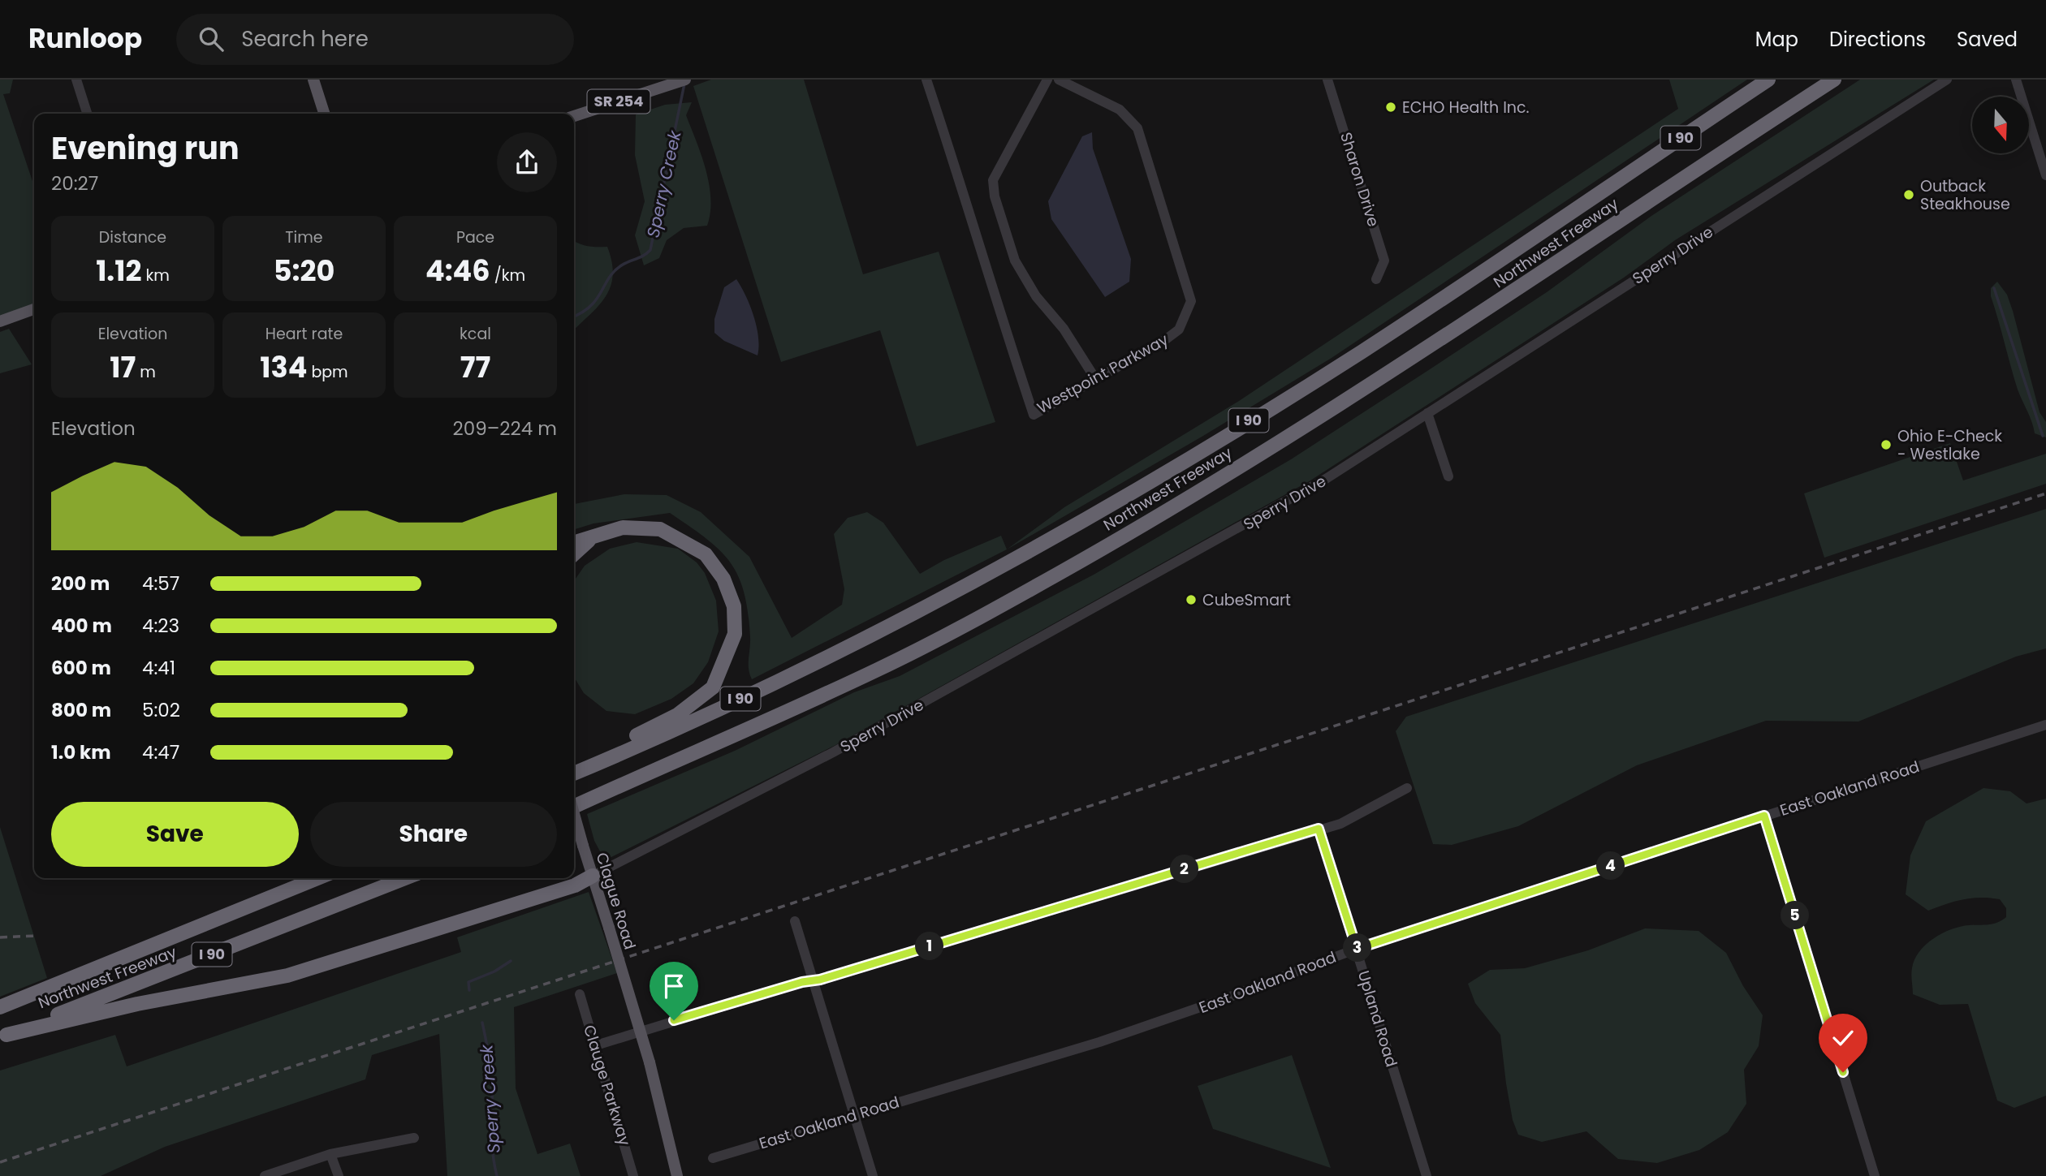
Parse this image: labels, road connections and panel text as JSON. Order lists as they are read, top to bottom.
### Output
{
  "streets": {
    "highway": ["I 90", "Northwest Freeway"],
    "main road": ["SR 254", "Clague Road"],
    "street": [
      "Sharon Drive",
      "Sperry Drive",
      "Westpoint Parkway",
      "East Oakland Road",
      "Upland Road",
      "Clauge Parkway"
    ]
  },
  "crossings": [
    ["Sperry Drive", "Clague Road"],
    ["East Oakland Road", "Upland Road"]
  ],
  "water": ["Sperry Creek"],
  "places": [
    "ECHO Health Inc.",
    "Outback Steakhouse",
    "Ohio E-Check - Westlake",
    "CubeSmart"
  ],
  "north": "bottom",
  "page": {
    "header": "Runloop",
    "search": "Search here",
    "nav": ["Map", "Directions", "Saved"],
    "heading": ["Evening run", "20:27"],
    "stats": [
      ["Distance", "1.12 km"],
      ["Time", "5:20"],
      ["Pace", "4:46 /km"],
      ["Elevation", "17 m"],
      ["Heart rate", "134 bpm"],
      ["kcal", "77"]
    ],
    "chart": ["Elevation", "209–224 m"],
    "list": [
      {
        "name": "200 m",
        "note": "4:57"
      },
      {
        "name": "400 m",
        "note": "4:23"
      },
      {
        "name": "600 m",
        "note": "4:41"
      },
      {
        "name": "800 m",
        "note": "5:02"
      },
      {
        "name": "1.0 km",
        "note": "4:47"
      }
    ],
    "buttons": ["Save", "Share"],
    "pins": [
      "4",
      "2",
      "5",
      "1",
      "3"
    ]
  }
}
